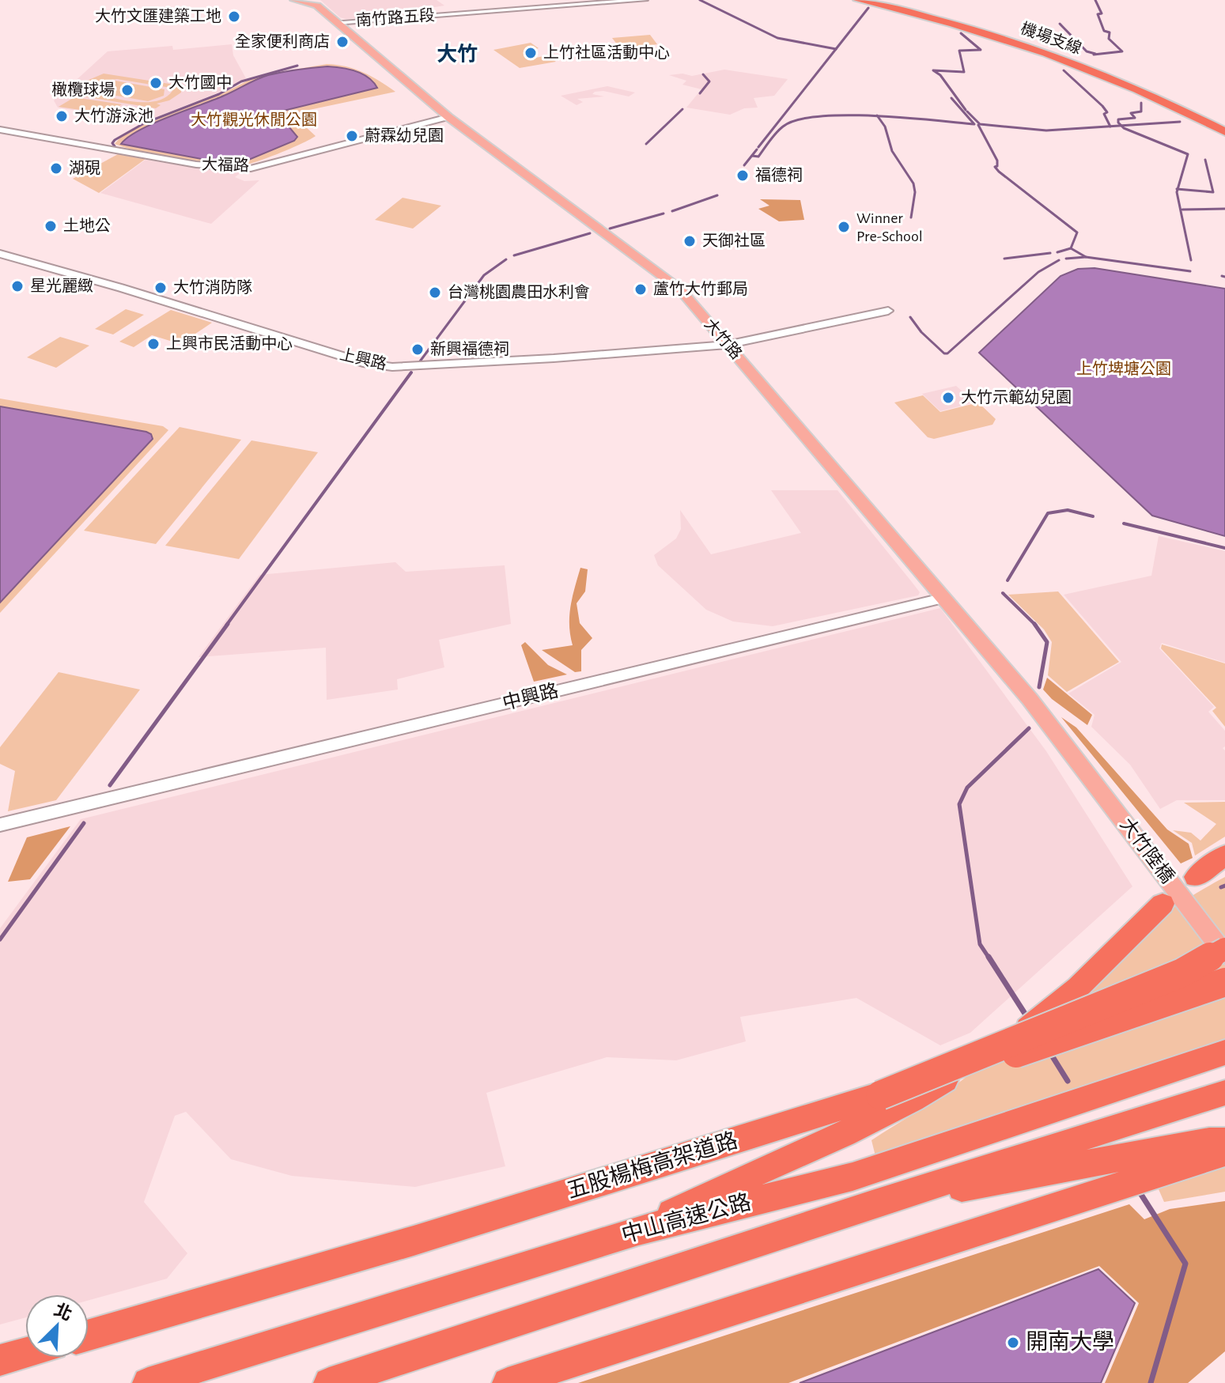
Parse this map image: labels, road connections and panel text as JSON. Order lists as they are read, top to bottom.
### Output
{
  "streets": {
    "highway": ["機場支線", "五股楊梅高架道路", "中山高速公路"],
    "main road": ["大竹路", "大竹陸橋"],
    "street": [
      "南竹路五段",
      "大福路",
      "上興路",
      "中興路"
    ]
  },
  "crossings": [
    ["南竹路五段", "大竹路"],
    ["大福路", "大竹路"],
    ["大竹路", "上興路"],
    ["大竹路", "中興路"],
    ["大竹路", "大竹陸橋"]
  ],
  "districts": ["大竹"],
  "parks": ["大竹觀光休閒公園", "上竹埤塘公園"],
  "places": [
    "大竹文匯建築工地",
    "全家便利商店",
    "上竹社區活動中心",
    "大竹國中",
    "橄欖球場",
    "大竹游泳池",
    "蔚霖幼兒園",
    "湖硯",
    "福德祠",
    "土地公",
    "Winner Pre-School",
    "天御社區",
    "星光麗緻",
    "大竹消防隊",
    "蘆竹大竹郵局",
    "台灣桃園農田水利會",
    "上興市民活動中心",
    "新興福德祠",
    "大竹示範幼兒園",
    "開南大學"
  ],
  "north": "top right"
}
